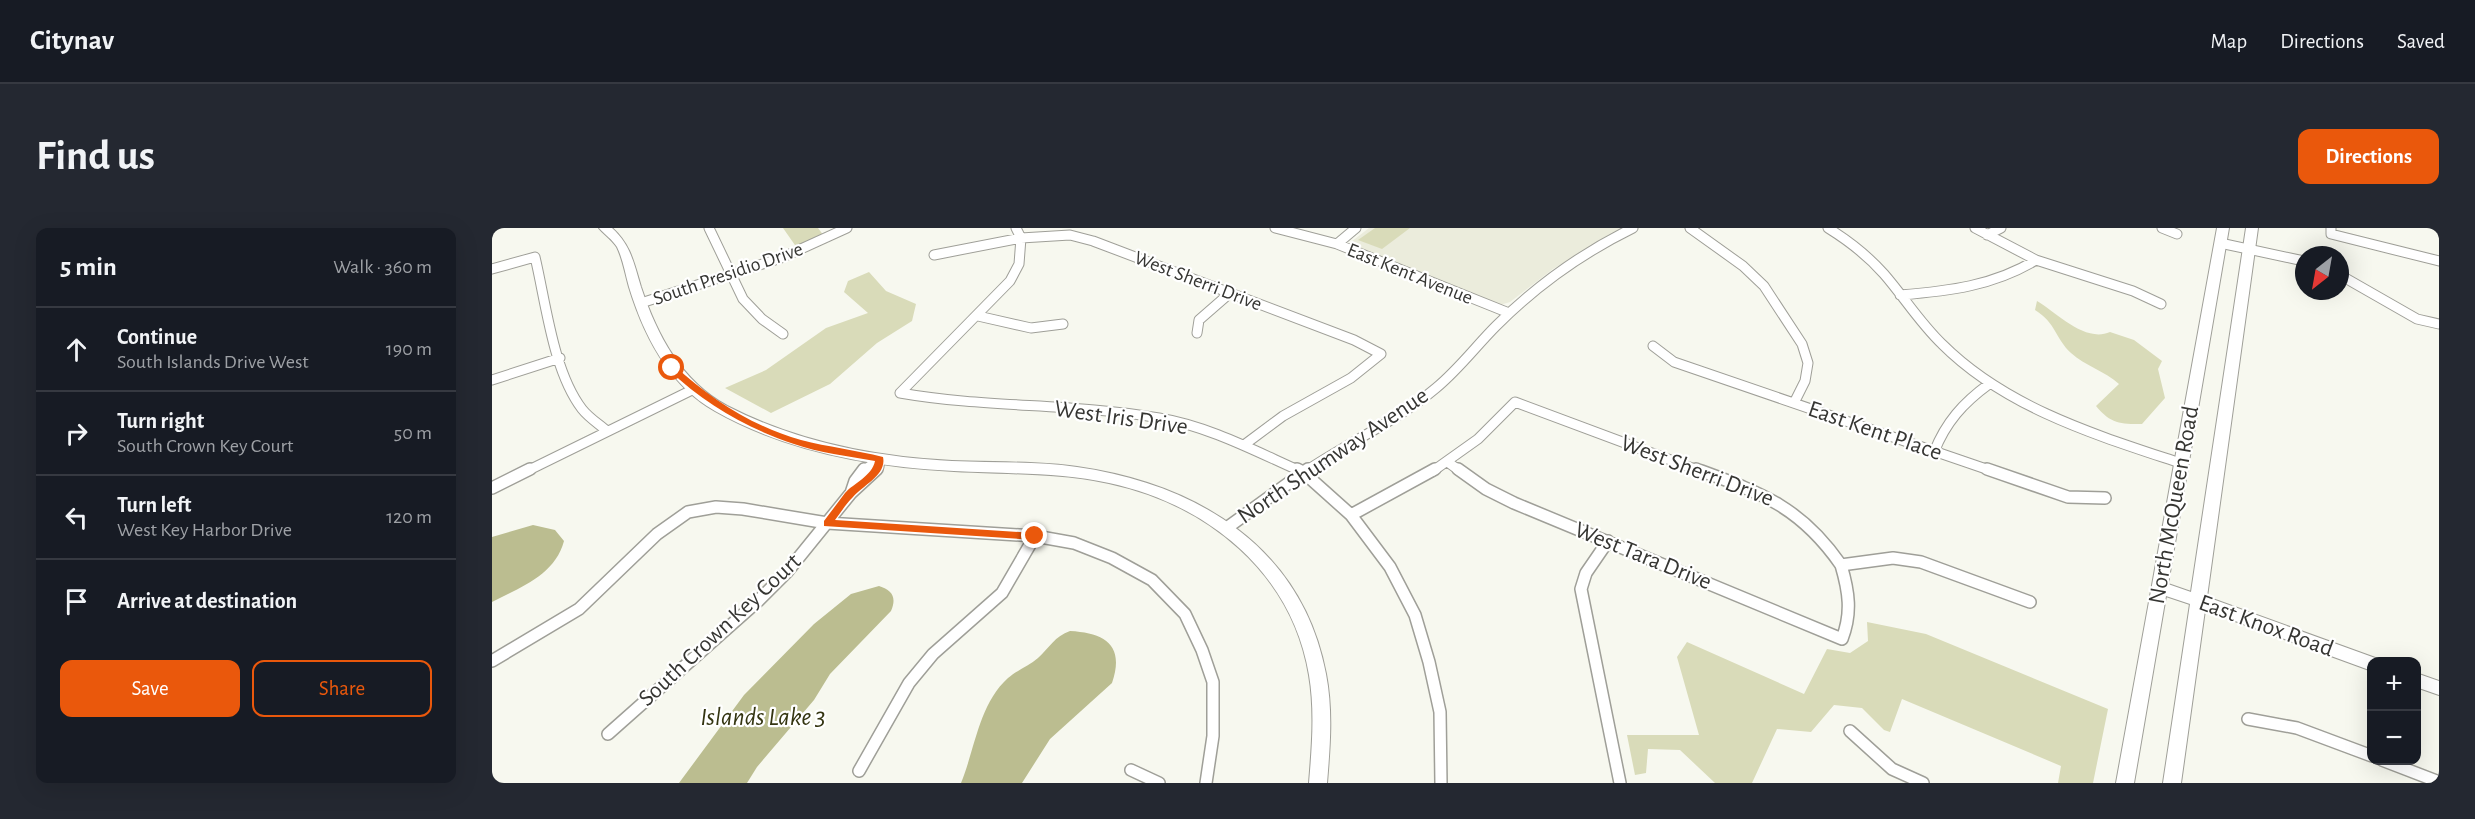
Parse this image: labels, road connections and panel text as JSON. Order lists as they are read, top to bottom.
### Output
{
  "streets": {
    "main road": ["North McQueen Road", "East Knox Road"],
    "street": [
      "South Presidio Drive",
      "East Kent Avenue",
      "West Sherri Drive",
      "West Iris Drive",
      "East Kent Place",
      "North Shumway Avenue",
      "West Tara Drive",
      "South Crown Key Court"
    ]
  },
  "crossings": [
    ["East Kent Avenue", "North Shumway Avenue"],
    ["West Sherri Drive", "West Iris Drive"],
    ["West Sherri Drive", "West Tara Drive"],
    ["West Iris Drive", "North Shumway Avenue"],
    ["North McQueen Road", "East Knox Road"]
  ],
  "water": ["Islands Lake 3"],
  "north": "bottom left",
  "page": {
    "header": "Citynav",
    "nav": ["Map", "Directions", "Saved"],
    "buttons": [
      "Directions",
      ["Save", "Share"]
    ],
    "title": "Find us",
    "heading": ["5 min", "Walk · 360 m"],
    "list": [
      ["Continue", "South Islands Drive West", "190 m"],
      ["Turn right", "South Crown Key Court", "50 m"],
      ["Turn left", "West Key Harbor Drive", "120 m"],
      "Arrive at destination"
    ],
    "map_buttons": ["+", "−"]
  }
}
